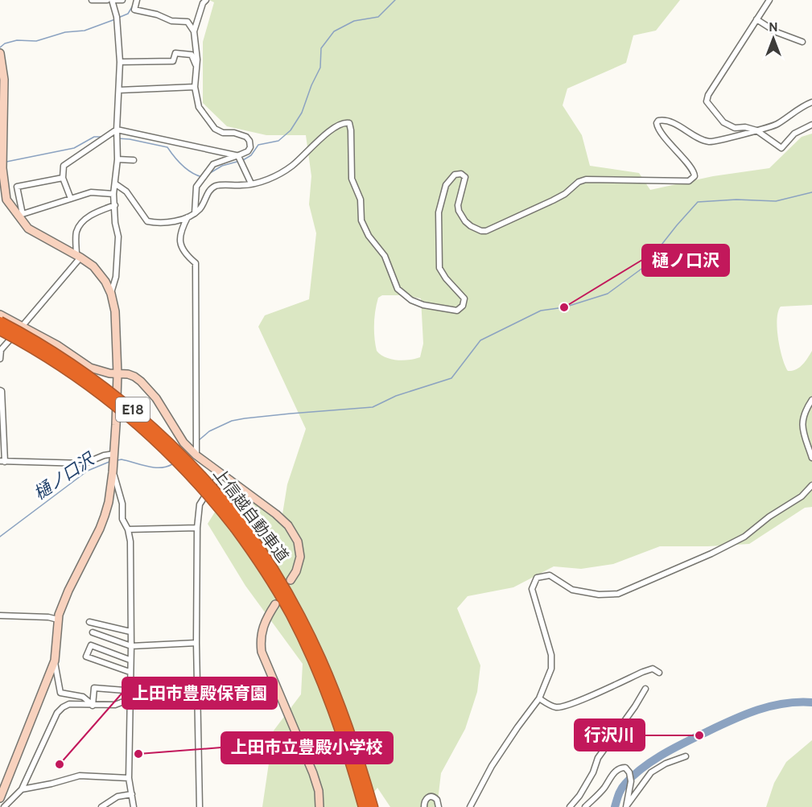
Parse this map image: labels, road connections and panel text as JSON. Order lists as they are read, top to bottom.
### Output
{
  "streets": {
    "highway": ["E18", "上信越自動車道"]
  },
  "water": ["樋ノ口沢"],
  "places": [
    "樋ノ口沢",
    "行沢川",
    "上田市立豊殿小学校",
    "上田市豊殿保育園"
  ],
  "north": "top"
}
